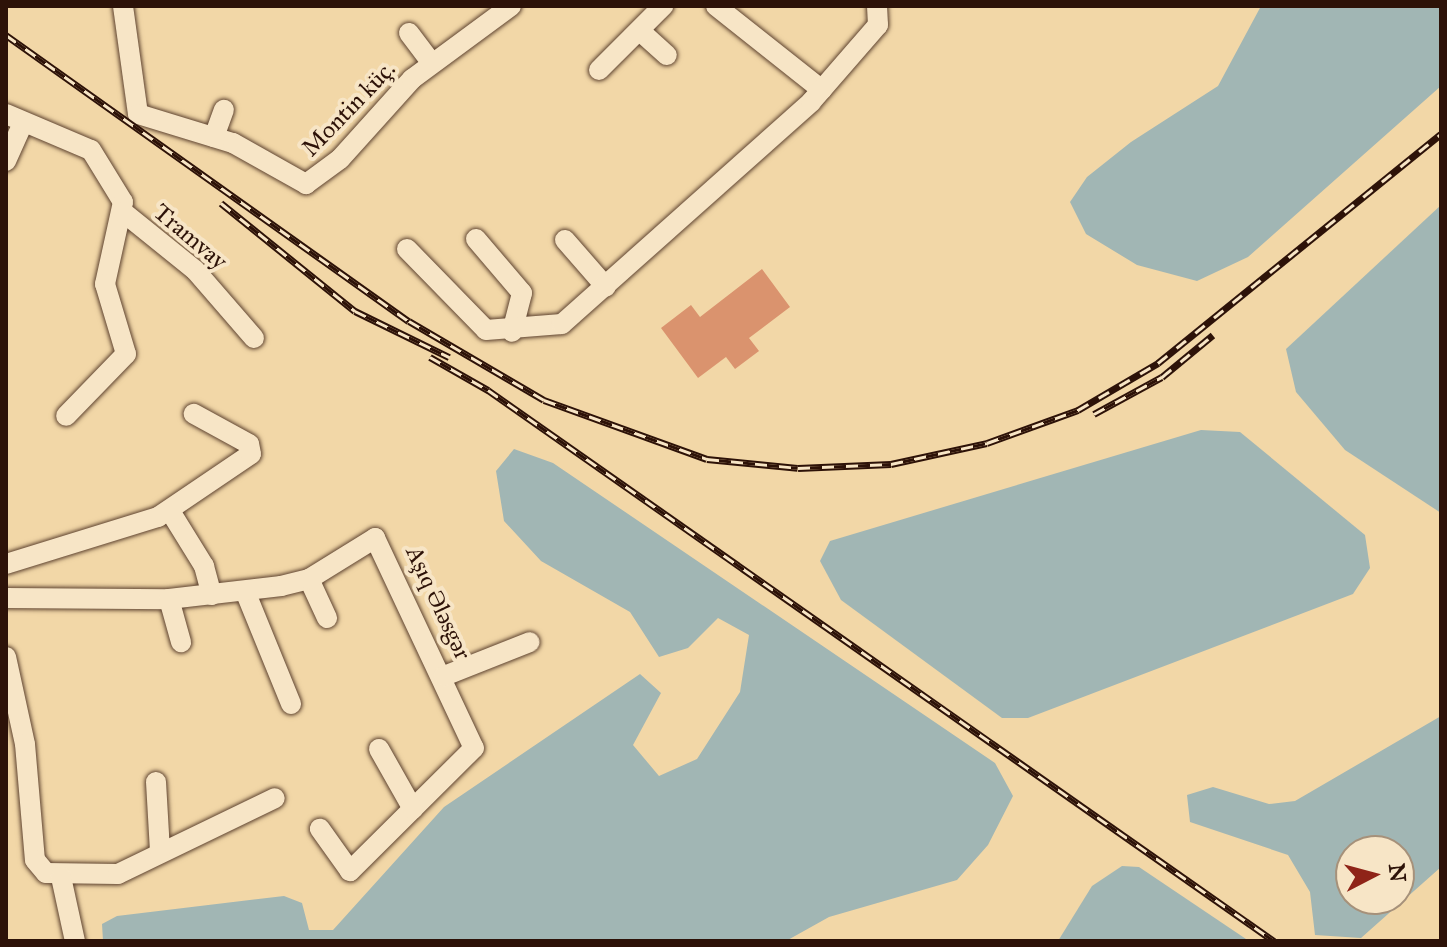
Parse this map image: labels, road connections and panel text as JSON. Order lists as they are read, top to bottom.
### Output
{
  "streets": {
    "street": ["Montin küç.", "Tramvay", "Aşıq Ələsgər"]
  },
  "north": "right"
}
